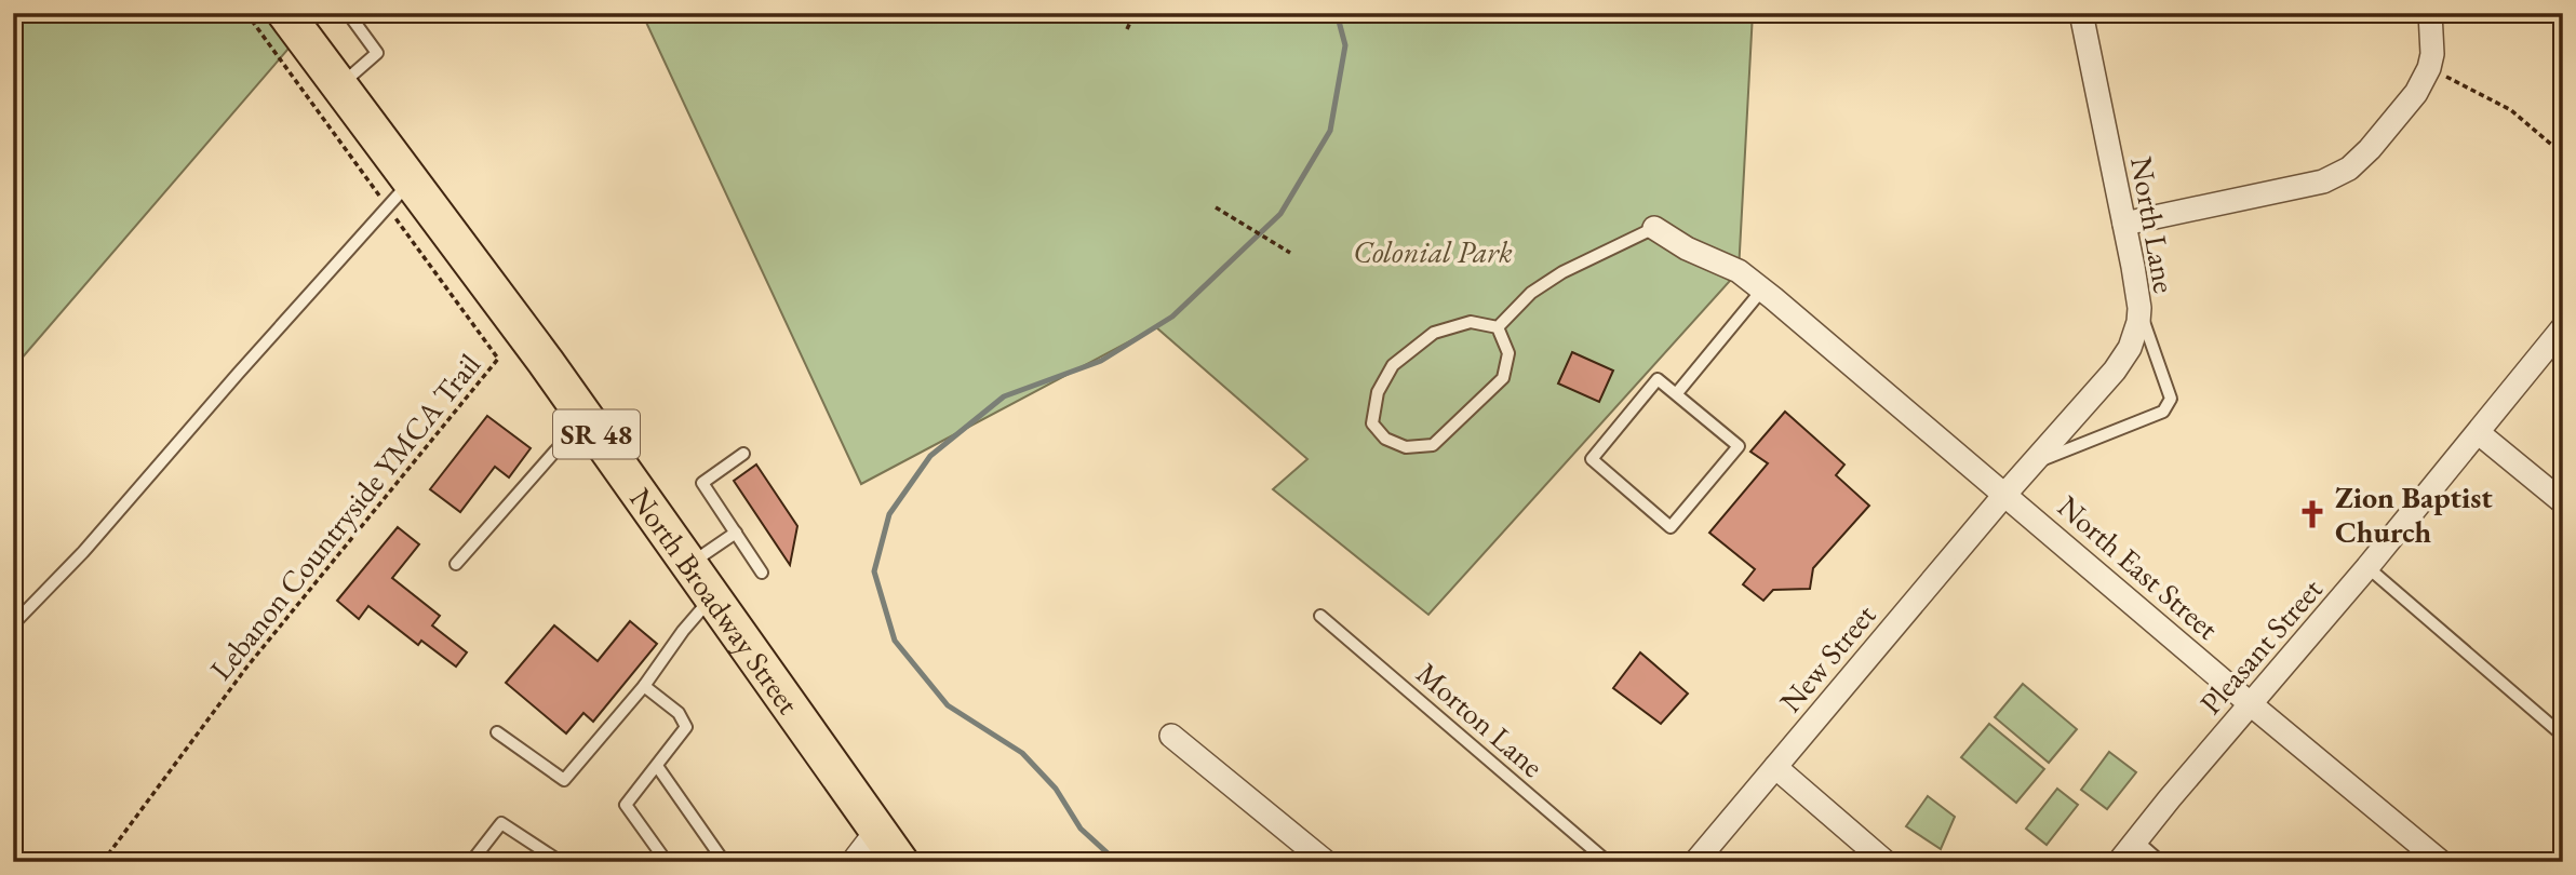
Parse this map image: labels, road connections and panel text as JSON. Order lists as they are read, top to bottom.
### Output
{
  "streets": {
    "main road": ["SR 48", "North Broadway Street"],
    "street": [
      "North Lane",
      "North East Street",
      "Pleasant Street",
      "New Street"
    ],
    "lane": ["Morton Lane"],
    "path": ["Lebanon Countryside YMCA Trail"]
  },
  "crossings": [
    ["North Lane", "North East Street"],
    ["North Lane", "New Street"],
    ["North East Street", "Pleasant Street"],
    ["North East Street", "New Street"]
  ],
  "parks": ["Colonial Park"],
  "places": {
    "church": ["Zion Baptist Church"]
  }
}
